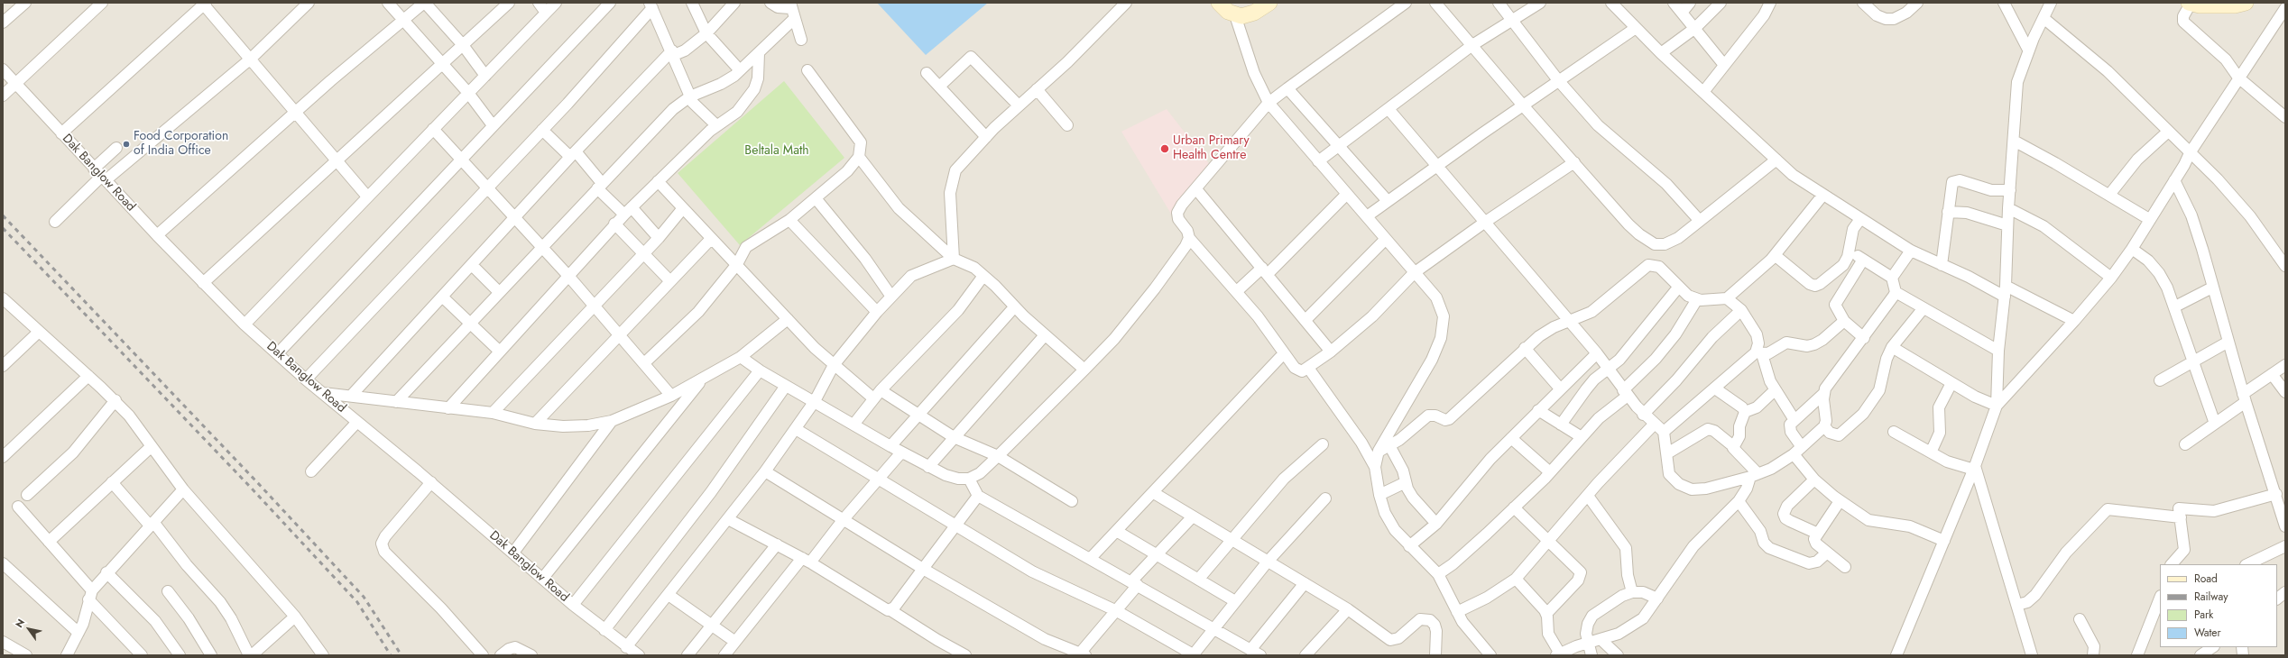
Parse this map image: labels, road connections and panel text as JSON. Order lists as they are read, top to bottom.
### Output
{
  "streets": {
    "street": ["Dak Banglow Road"]
  },
  "parks": ["Beltala Math"],
  "places": ["Food Corporation of India Office", "Urban Primary Health Centre"],
  "legend": [
    "Road",
    "Railway",
    "Park",
    "Water"
  ],
  "north": "top left"
}
